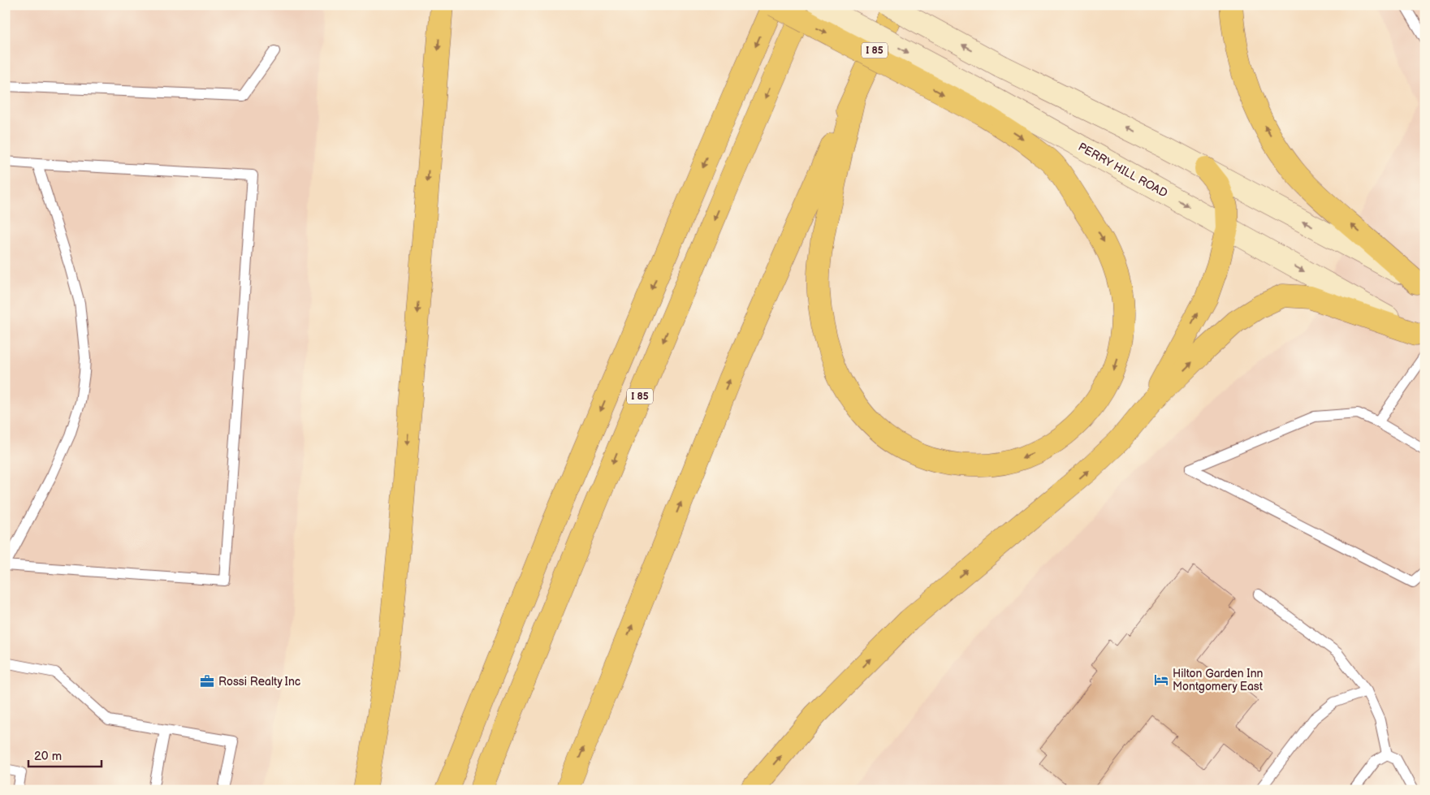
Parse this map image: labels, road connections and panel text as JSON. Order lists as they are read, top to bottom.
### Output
{
  "streets": {
    "highway": ["I 85"],
    "main road": ["PERRY HILL ROAD"]
  },
  "places": {
    "hotel": ["Hilton Garden Inn Montgomery East"],
    "office": ["Rossi Realty Inc"]
  },
  "scale_bar": "20 m"
}
